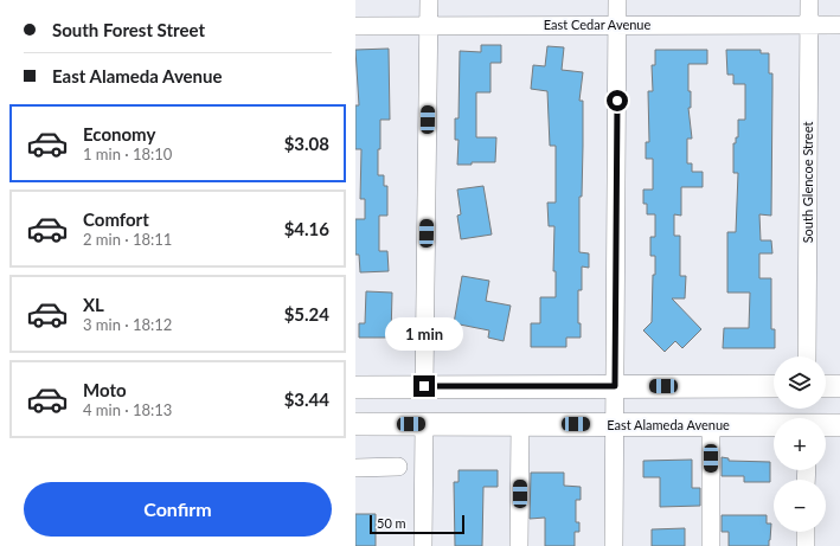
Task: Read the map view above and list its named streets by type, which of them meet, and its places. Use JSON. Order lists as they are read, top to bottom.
{
  "streets": {
    "main road": ["East Alameda Avenue"],
    "street": ["East Cedar Avenue", "South Glencoe Street"]
  },
  "crossings": [
    ["East Cedar Avenue", "South Glencoe Street"]
  ],
  "scale_bar": "50 m",
  "page": {
    "banner": ["South Forest Street", "East Alameda Avenue"],
    "list": [
      {
        "name": "Economy",
        "note": "1 min · 18:10",
        "value": "$3.08"
      },
      {
        "name": "Comfort",
        "note": "2 min · 18:11",
        "value": "$4.16"
      },
      {
        "name": "XL",
        "note": "3 min · 18:12",
        "value": "$5.24"
      },
      {
        "name": "Moto",
        "note": "4 min · 18:13",
        "value": "$3.44"
      }
    ],
    "bubble": "1 min",
    "map_buttons": ["+", "−"],
    "buttons": "Confirm",
    "scale": "50 m"
  }
}
